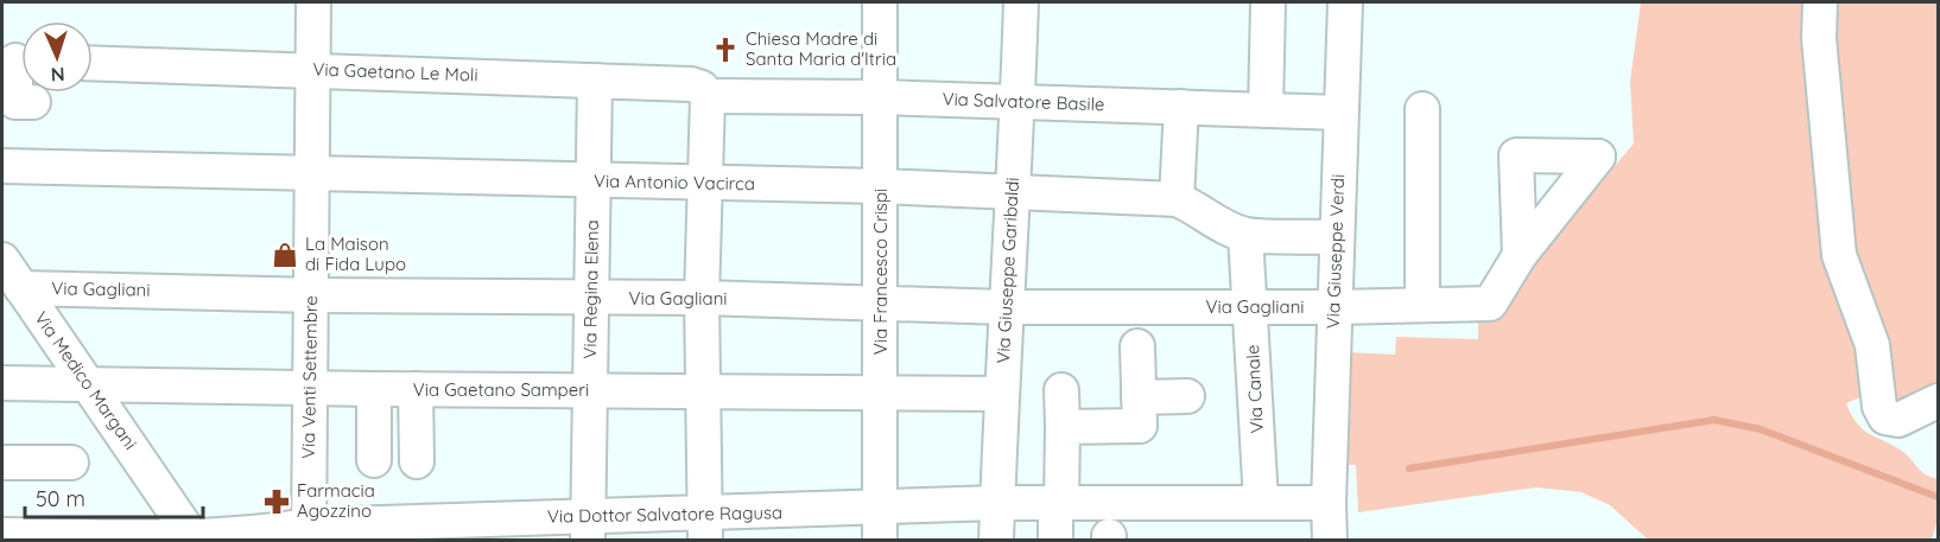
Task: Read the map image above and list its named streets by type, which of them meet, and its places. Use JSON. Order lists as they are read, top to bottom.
{
  "streets": {
    "street": [
      "Via Gaetano Le Moli",
      "Via Salvatore Basile",
      "Via Antonio Vacirca",
      "Via Giuseppe Verdi",
      "Via Giuseppe Garibaldi",
      "Via Francesco Crispi",
      "Via Gagliani",
      "Via Regina Elena",
      "Via Venti Settembre",
      "Via Medico Margani",
      "Via Canale",
      "Via Gaetano Samperi",
      "Via Dottor Salvatore Ragusa"
    ]
  },
  "crossings": [
    ["Via Gaetano Le Moli", "Via Salvatore Basile"],
    ["Via Gaetano Le Moli", "Via Regina Elena"],
    ["Via Gaetano Le Moli", "Via Venti Settembre"],
    ["Via Salvatore Basile", "Via Giuseppe Verdi"],
    ["Via Salvatore Basile", "Via Giuseppe Garibaldi"],
    ["Via Salvatore Basile", "Via Francesco Crispi"],
    ["Via Antonio Vacirca", "Via Giuseppe Verdi"],
    ["Via Antonio Vacirca", "Via Giuseppe Garibaldi"],
    ["Via Antonio Vacirca", "Via Francesco Crispi"],
    ["Via Antonio Vacirca", "Via Regina Elena"],
    ["Via Antonio Vacirca", "Via Venti Settembre"],
    ["Via Antonio Vacirca", "Via Canale"],
    ["Via Giuseppe Verdi", "Via Gagliani"],
    ["Via Giuseppe Verdi", "Via Dottor Salvatore Ragusa"],
    ["Via Giuseppe Garibaldi", "Via Gagliani"],
    ["Via Giuseppe Garibaldi", "Via Gaetano Samperi"],
    ["Via Giuseppe Garibaldi", "Via Dottor Salvatore Ragusa"],
    ["Via Francesco Crispi", "Via Gagliani"],
    ["Via Francesco Crispi", "Via Gaetano Samperi"],
    ["Via Francesco Crispi", "Via Dottor Salvatore Ragusa"],
    ["Via Gagliani", "Via Regina Elena"],
    ["Via Gagliani", "Via Venti Settembre"],
    ["Via Gagliani", "Via Medico Margani"],
    ["Via Gagliani", "Via Canale"],
    ["Via Regina Elena", "Via Gaetano Samperi"],
    ["Via Regina Elena", "Via Dottor Salvatore Ragusa"],
    ["Via Venti Settembre", "Via Gaetano Samperi"],
    ["Via Venti Settembre", "Via Dottor Salvatore Ragusa"],
    ["Via Medico Margani", "Via Gaetano Samperi"],
    ["Via Medico Margani", "Via Dottor Salvatore Ragusa"],
    ["Via Canale", "Via Dottor Salvatore Ragusa"]
  ],
  "places": {
    "church": ["Chiesa Madre di Santa Maria d'Itria"],
    "shop": ["La Maison di Fida Lupo"],
    "pharmacy": ["Farmacia Agozzino"]
  },
  "scale_bar": "50 m",
  "north": "bottom"
}
